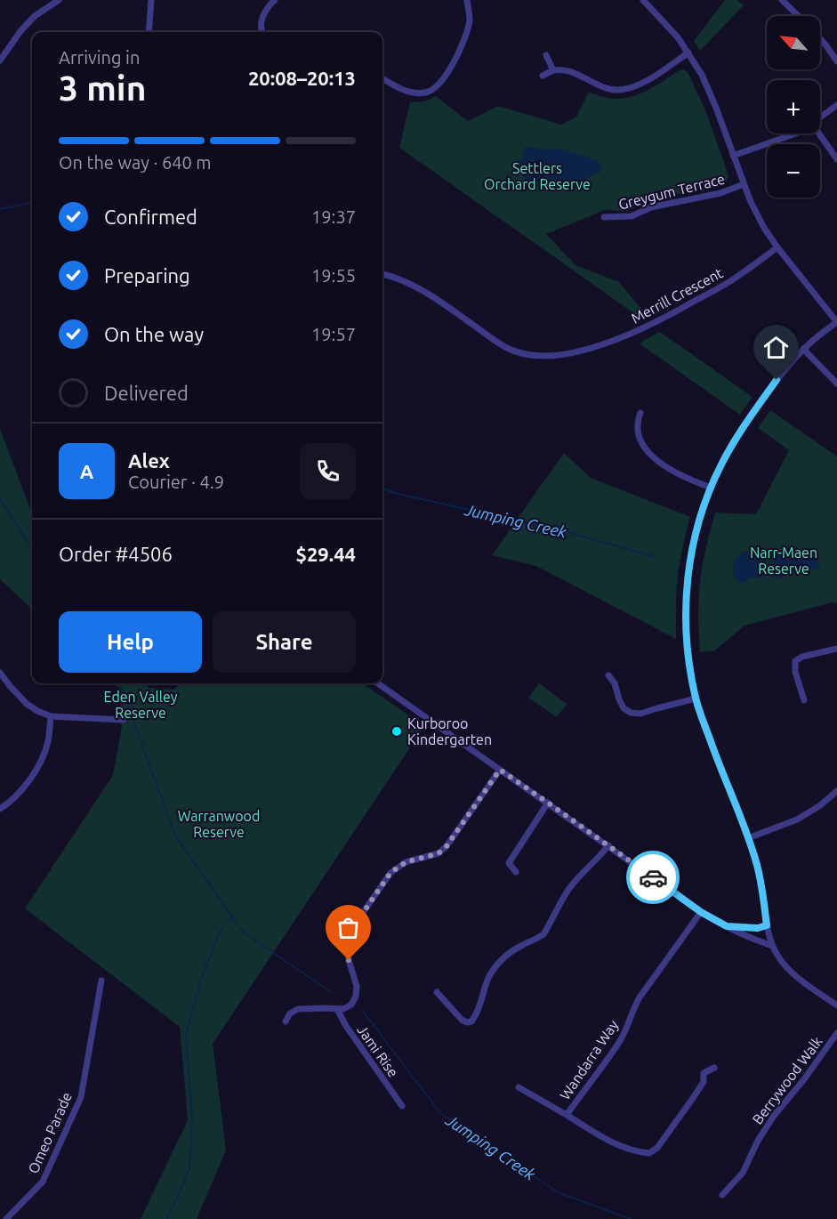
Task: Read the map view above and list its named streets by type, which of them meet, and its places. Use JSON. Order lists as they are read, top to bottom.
{
  "streets": {
    "street": [
      "Greygum Terrace",
      "Merrill Crescent",
      "Jami Rise",
      "Wandarra Way",
      "Berrywood Walk",
      "Omeo Parade"
    ]
  },
  "water": ["Jumping Creek"],
  "parks": [
    "Settlers Orchard Reserve",
    "Narr-Maen Reserve",
    "Eden Valley Reserve",
    "Warranwood Reserve"
  ],
  "places": ["Kurboroo Kindergarten"],
  "north": "top left",
  "page": {
    "map_buttons": ["+", "−"],
    "heading": ["3 min", "Arriving in", "20:08–20:13"],
    "panel": [
      "Alex",
      "Courier · 4.9",
      "Order #4506",
      "$29.44"
    ],
    "bar": "On the way · 640 m",
    "list": [
      ["Confirmed", "19:37"],
      ["Preparing", "19:55"],
      ["On the way", "19:57"],
      "Delivered"
    ],
    "round": "A",
    "buttons": ["Help", "Share"]
  }
}
